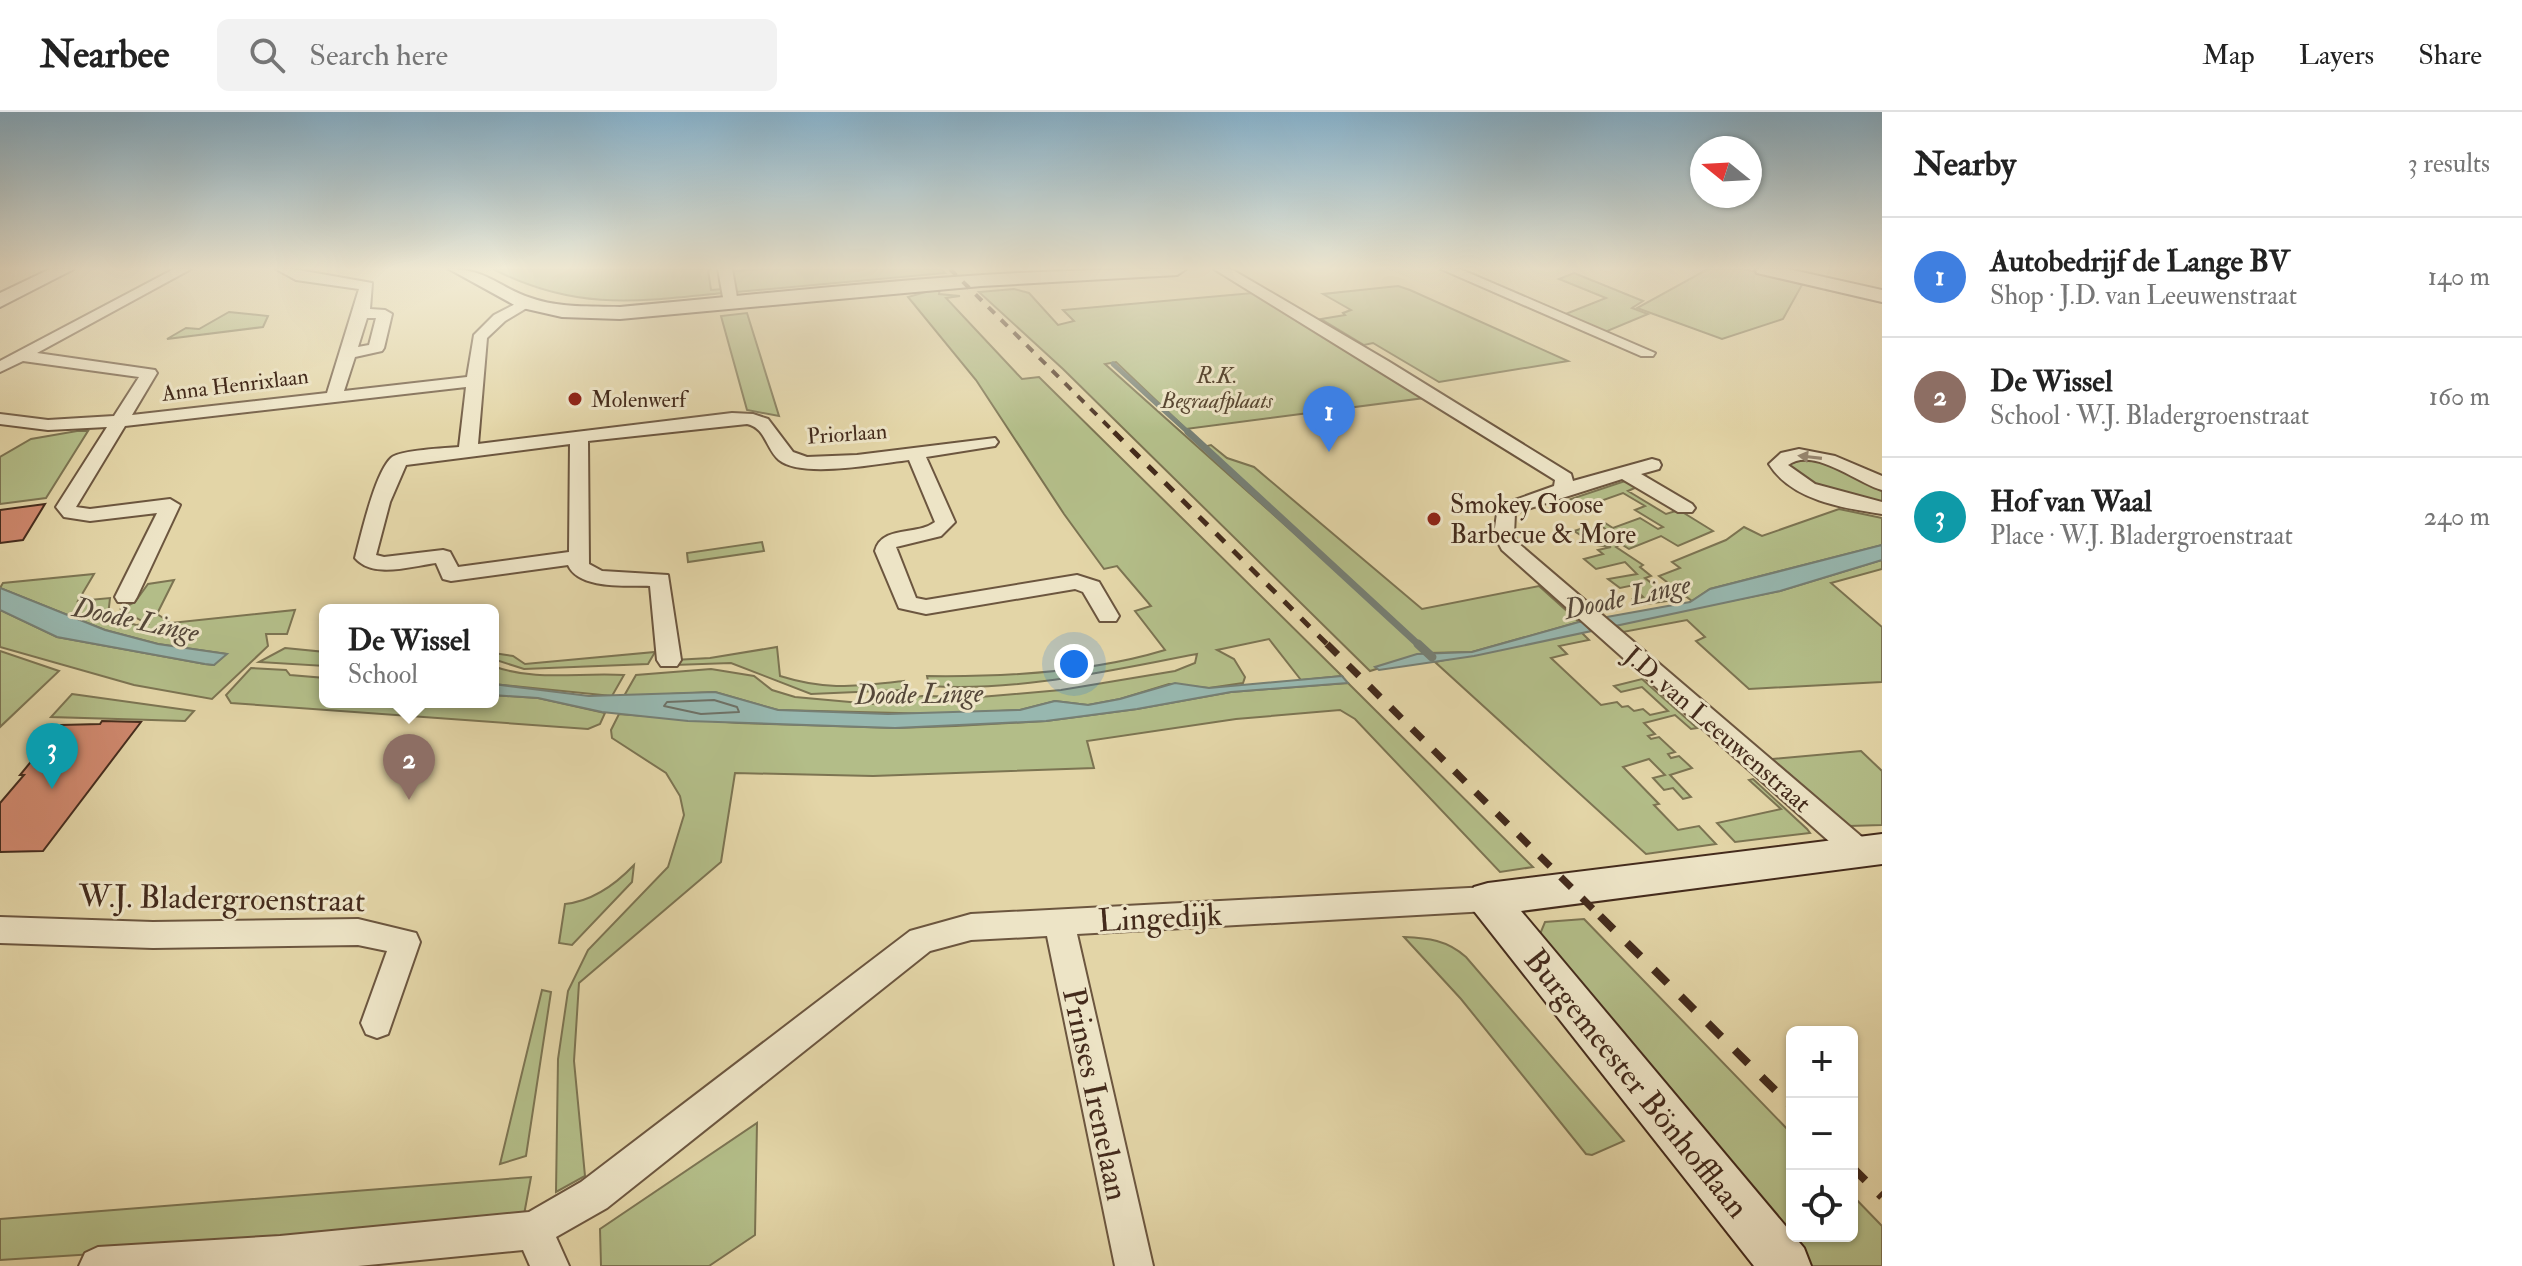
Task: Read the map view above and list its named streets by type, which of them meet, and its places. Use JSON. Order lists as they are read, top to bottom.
{
  "streets": {
    "street": [
      "Anna Henrixlaan",
      "Priorlaan",
      "J.D. van Leeuwenstraat",
      "W.J. Bladergroenstraat",
      "Lingedijk",
      "Burgemeester Bönhofflaan",
      "Prinses Irenelaan"
    ]
  },
  "crossings": [
    ["J.D. van Leeuwenstraat", "Lingedijk"],
    ["Lingedijk", "Burgemeester Bönhofflaan"],
    ["Lingedijk", "Prinses Irenelaan"]
  ],
  "water": ["Doode Linge"],
  "parks": ["R.K. Begraafplaats"],
  "places": ["Molenwerf", "Smokey Goose Barbecue & More"],
  "north": "left",
  "page": {
    "header": "Nearbee",
    "search": "Search here",
    "nav": ["Map", "Layers", "Share"],
    "heading": ["Nearby", "3 results"],
    "list": [
      {
        "mark": "1",
        "name": "Autobedrijf de Lange BV",
        "note": "Shop · J.D. van Leeuwenstraat",
        "value": "140 m"
      },
      {
        "mark": "2",
        "name": "De Wissel",
        "note": "School · W.J. Bladergroenstraat",
        "value": "160 m"
      },
      {
        "mark": "3",
        "name": "Hof van Waal",
        "note": "Place · W.J. Bladergroenstraat",
        "value": "240 m"
      }
    ],
    "pins": ["1", "3", "2"],
    "popup": ["De Wissel", "School"],
    "map_buttons": ["+", "−"]
  }
}
